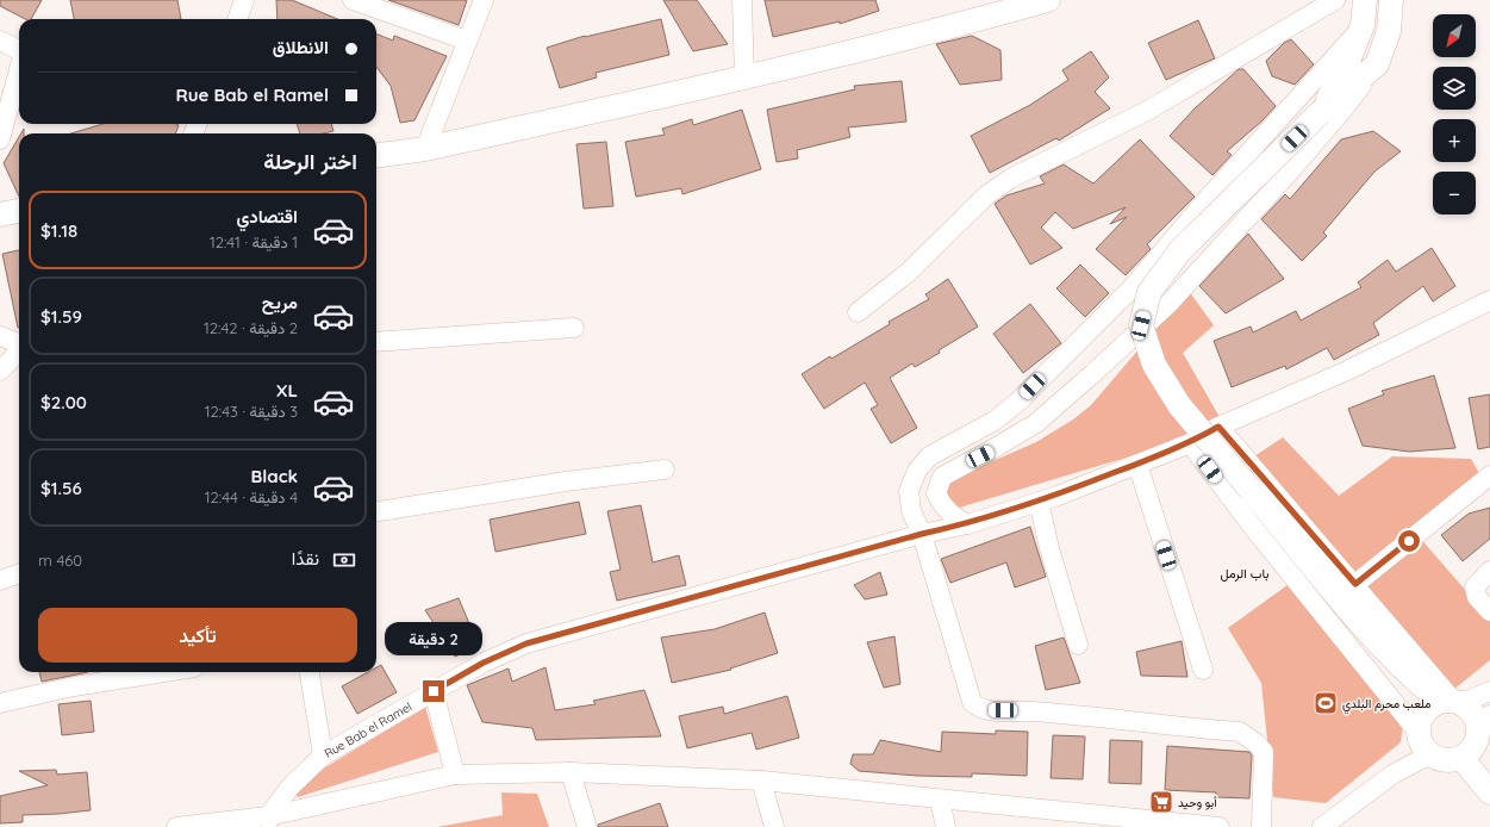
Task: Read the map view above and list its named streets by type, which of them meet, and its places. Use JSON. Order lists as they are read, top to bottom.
{
  "streets": {
    "street": ["Rue Bab el Ramel"]
  },
  "districts": ["باب الرمل"],
  "places": {
    "sports": ["ملعب محرم البلدي"],
    "supermarket": ["أبو وحيد"]
  },
  "north": "bottom left",
  "page": {
    "map_buttons": ["+", "−"],
    "banner": ["الانطلاق", "Rue Bab el Ramel"],
    "heading": "اختر الرحلة",
    "list": [
      {
        "name": "اقتصادي",
        "note": "1 دقيقة · 12:41",
        "value": "$1.18"
      },
      {
        "name": "مريح",
        "note": "2 دقيقة · 12:42",
        "value": "$1.59"
      },
      {
        "name": "XL",
        "note": "3 دقيقة · 12:43",
        "value": "$2.00"
      },
      {
        "name": "Black",
        "note": "4 دقيقة · 12:44",
        "value": "$1.56"
      }
    ],
    "pay": ["نقدًا", "460 m"],
    "buttons": "تأكيد",
    "bubble": "2 دقيقة"
  }
}
